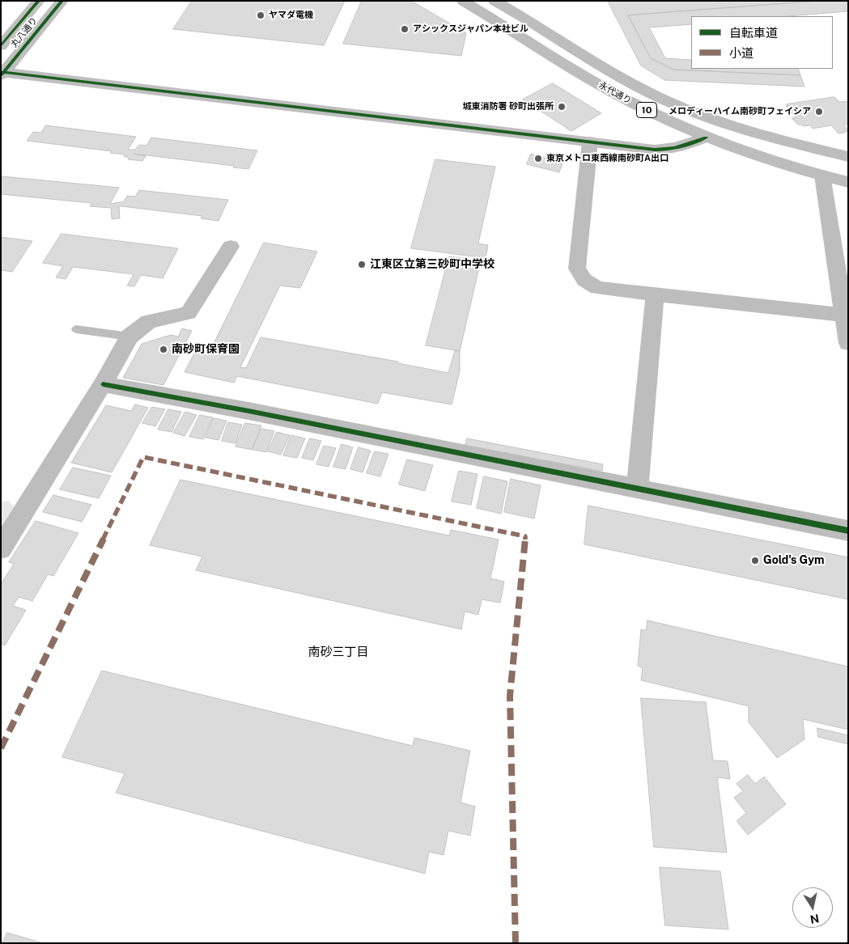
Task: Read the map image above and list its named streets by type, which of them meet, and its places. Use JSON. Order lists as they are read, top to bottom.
{
  "streets": {
    "street": ["丸八通り", "永代通り", "10"]
  },
  "districts": ["南砂三丁目"],
  "places": [
    "ヤマダ電機",
    "アシックスジャパン本社ビル",
    "城東消防署 砂町出張所",
    "メロディーハイム南砂町フェイシア",
    "東京メトロ東西線南砂町A出口",
    "江東区立第三砂町中学校",
    "南砂町保育園",
    "Gold's Gym"
  ],
  "legend": ["自転車道", "小道"],
  "north": "bottom"
}
